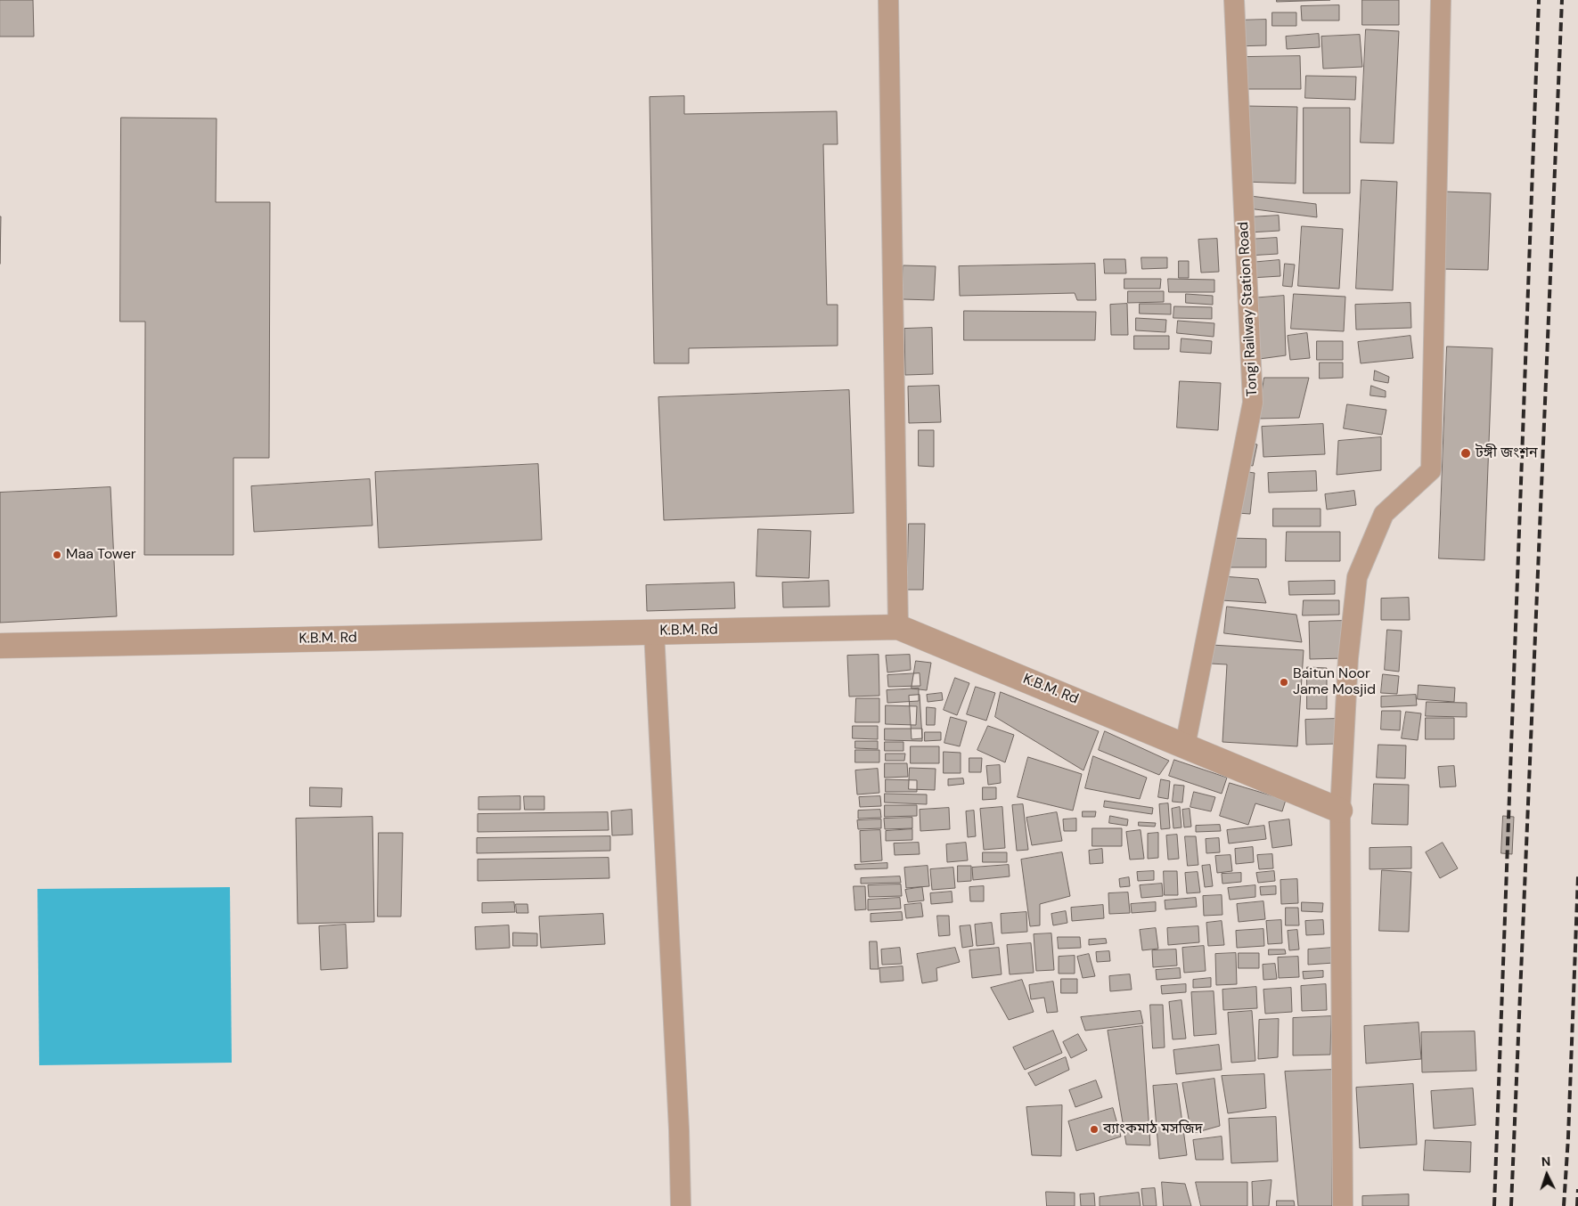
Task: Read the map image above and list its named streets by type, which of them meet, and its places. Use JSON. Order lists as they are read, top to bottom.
{
  "streets": {
    "street": ["Tongi Railway Station Road", "K.B.M. Rd"]
  },
  "crossings": [
    ["Tongi Railway Station Road", "K.B.M. Rd"]
  ],
  "places": [
    "টঙ্গী জংশন",
    "Maa Tower",
    "Baitun Noor Jame Mosjid",
    "ব্যাংকমাঠ মসজিদ"
  ],
  "north": "top"
}
